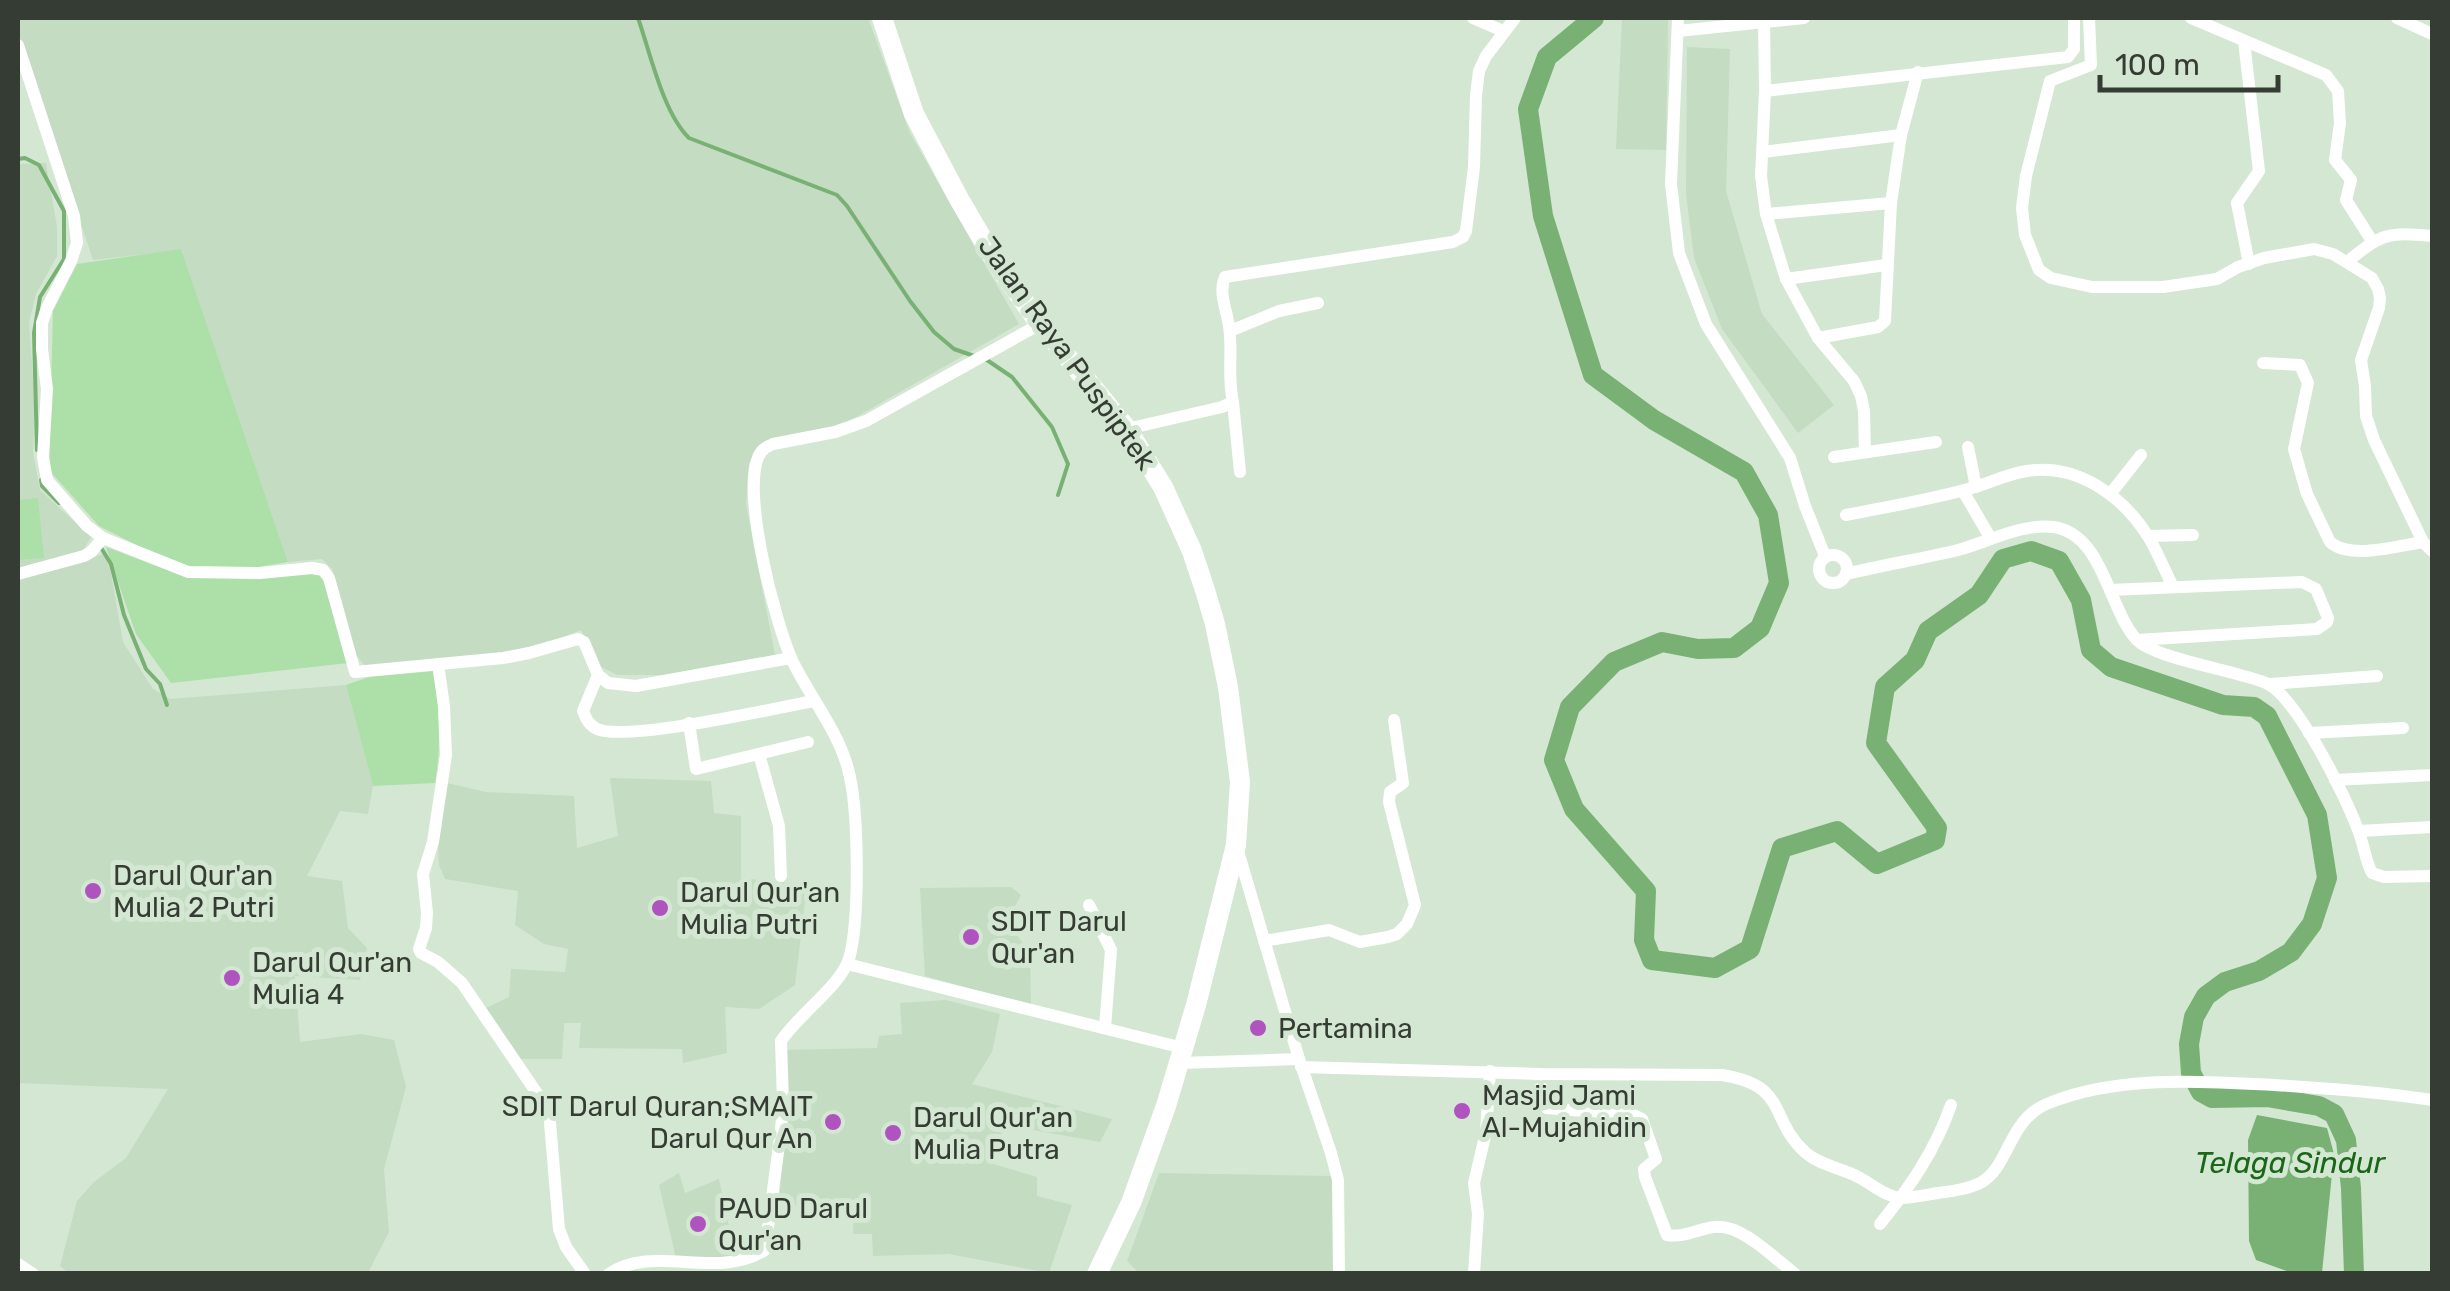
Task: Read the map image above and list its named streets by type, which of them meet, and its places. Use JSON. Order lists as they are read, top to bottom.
{
  "streets": {
    "main road": ["Jalan Raya Puspiptek"]
  },
  "water": ["Telaga Sindur"],
  "places": [
    "Darul Qur'an Mulia 2 Putri",
    "Darul Qur'an Mulia Putri",
    "SDIT Darul Qur'an",
    "Darul Qur'an Mulia 4",
    "Pertamina",
    "Masjid Jami Al-Mujahidin",
    "SDIT Darul Quran;SMAIT Darul Qur An",
    "Darul Qur'an Mulia Putra",
    "PAUD Darul Qur'an"
  ],
  "scale_bar": "100 m"
}
